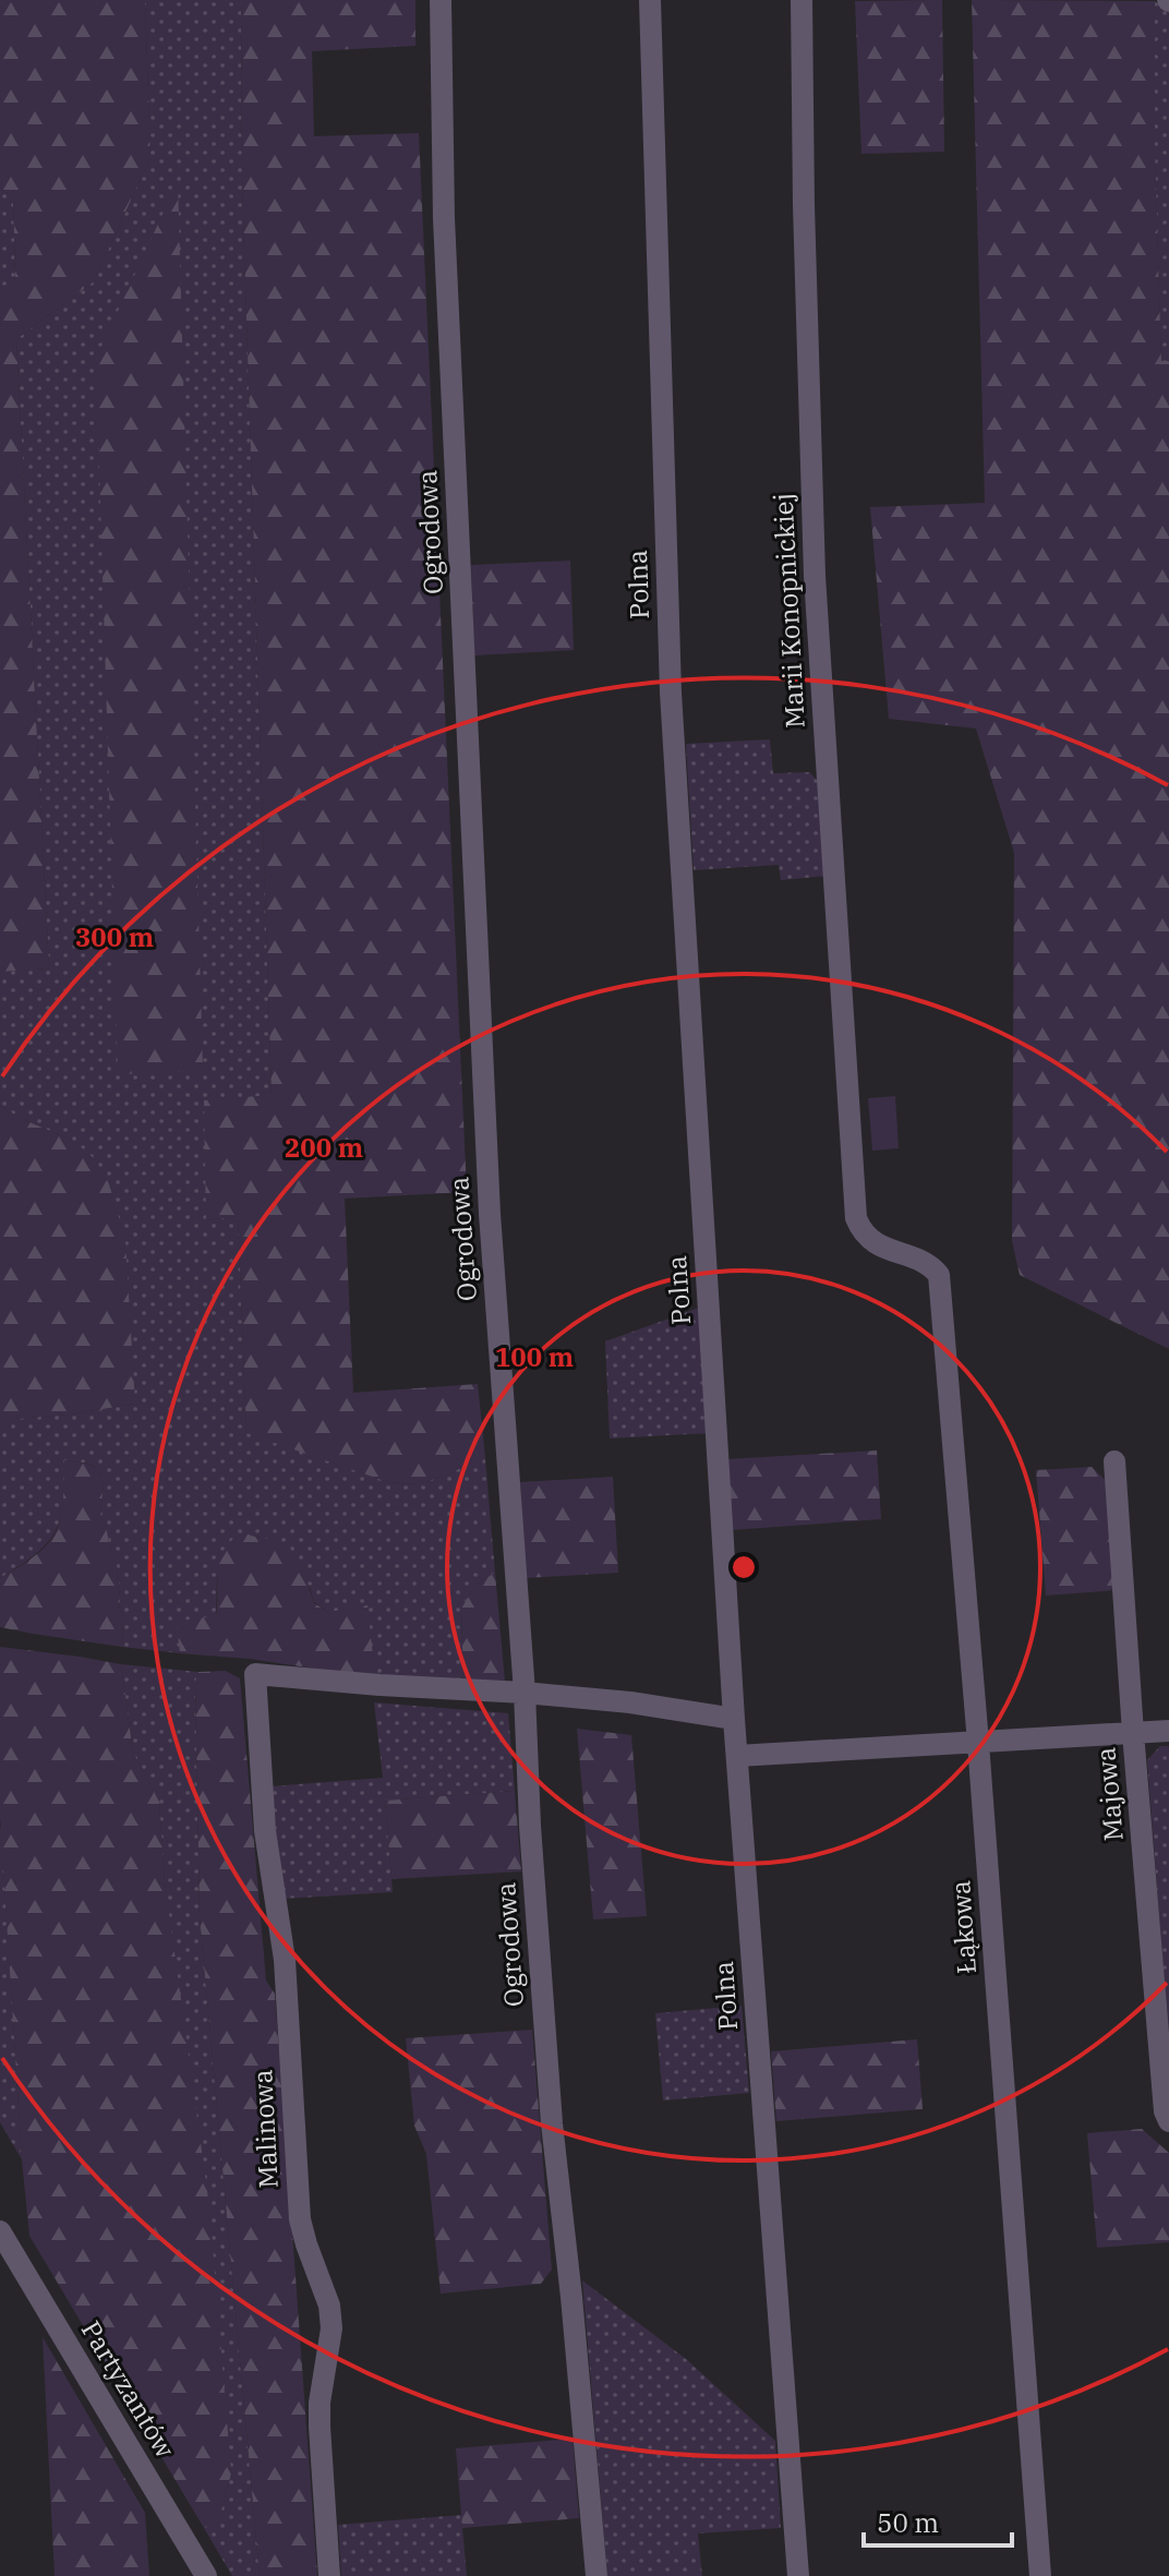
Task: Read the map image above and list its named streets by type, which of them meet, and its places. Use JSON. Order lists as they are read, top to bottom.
{
  "streets": {
    "street": [
      "Ogrodowa",
      "Polna",
      "Marii Konopnickiej",
      "Majowa",
      "Łąkowa",
      "Malinowa",
      "Partyzantów"
    ]
  },
  "crossings": [
    ["Ogrodowa", "Malinowa"],
    ["Marii Konopnickiej", "Łąkowa"]
  ],
  "scale_bar": "50 m",
  "rings": ["300 m", "200 m", "100 m"]
}
